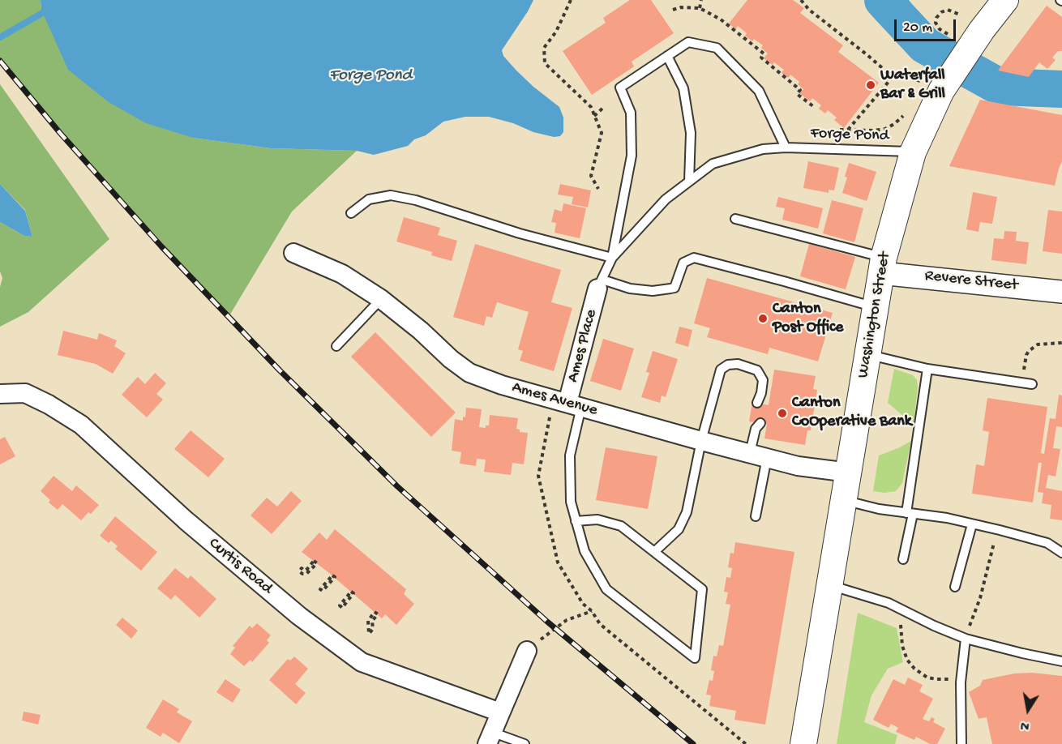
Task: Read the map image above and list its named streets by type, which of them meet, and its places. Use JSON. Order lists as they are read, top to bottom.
{
  "streets": {
    "main road": ["Washington Street"],
    "street": [
      "Revere Street",
      "Ames Place",
      "Ames Avenue",
      "Curtis Road"
    ],
    "lane": ["Forge Pond"]
  },
  "crossings": [
    ["Forge Pond", "Washington Street"],
    ["Forge Pond", "Ames Place"],
    ["Revere Street", "Washington Street"],
    ["Washington Street", "Ames Avenue"],
    ["Ames Place", "Ames Avenue"]
  ],
  "water": ["Forge Pond"],
  "places": ["Waterfall Bar & Grill", "Canton Post Office", "Canton CoOperative Bank"],
  "scale_bar": "20 m",
  "north": "bottom"
}
